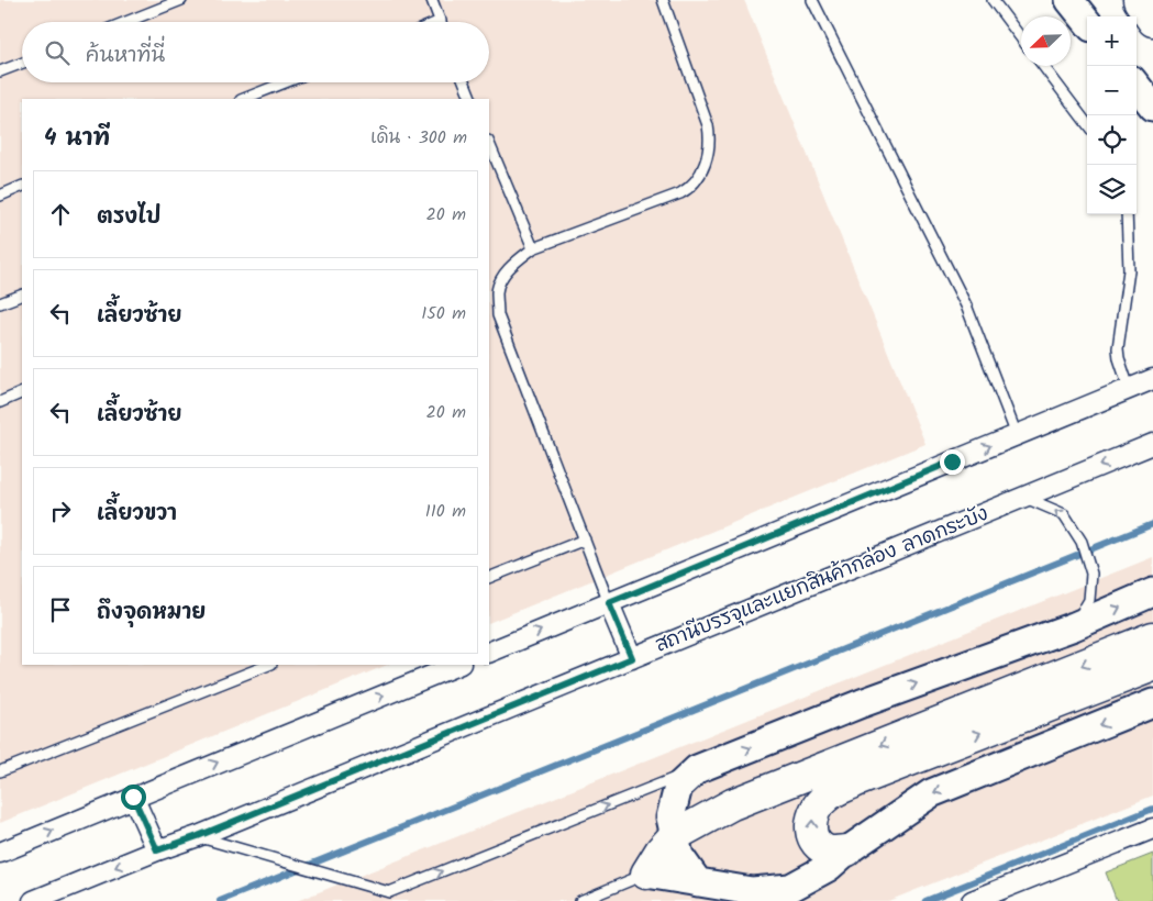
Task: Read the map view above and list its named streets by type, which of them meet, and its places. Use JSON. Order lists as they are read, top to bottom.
{
  "streets": {
    "street": ["สถานีบรรจุและแยกสินค้ากล่อง ลาดกระบัง"]
  },
  "north": "bottom left",
  "page": {
    "map_buttons": ["+", "−"],
    "search": "ค้นหาที่นี่",
    "heading": ["4 นาที", "เดิน · 300 m"],
    "list": [
      ["ตรงไป", "20 m"],
      ["เลี้ยวซ้าย", "150 m"],
      ["เลี้ยวซ้าย", "20 m"],
      ["เลี้ยวขวา", "110 m"],
      "ถึงจุดหมาย"
    ]
  }
}
